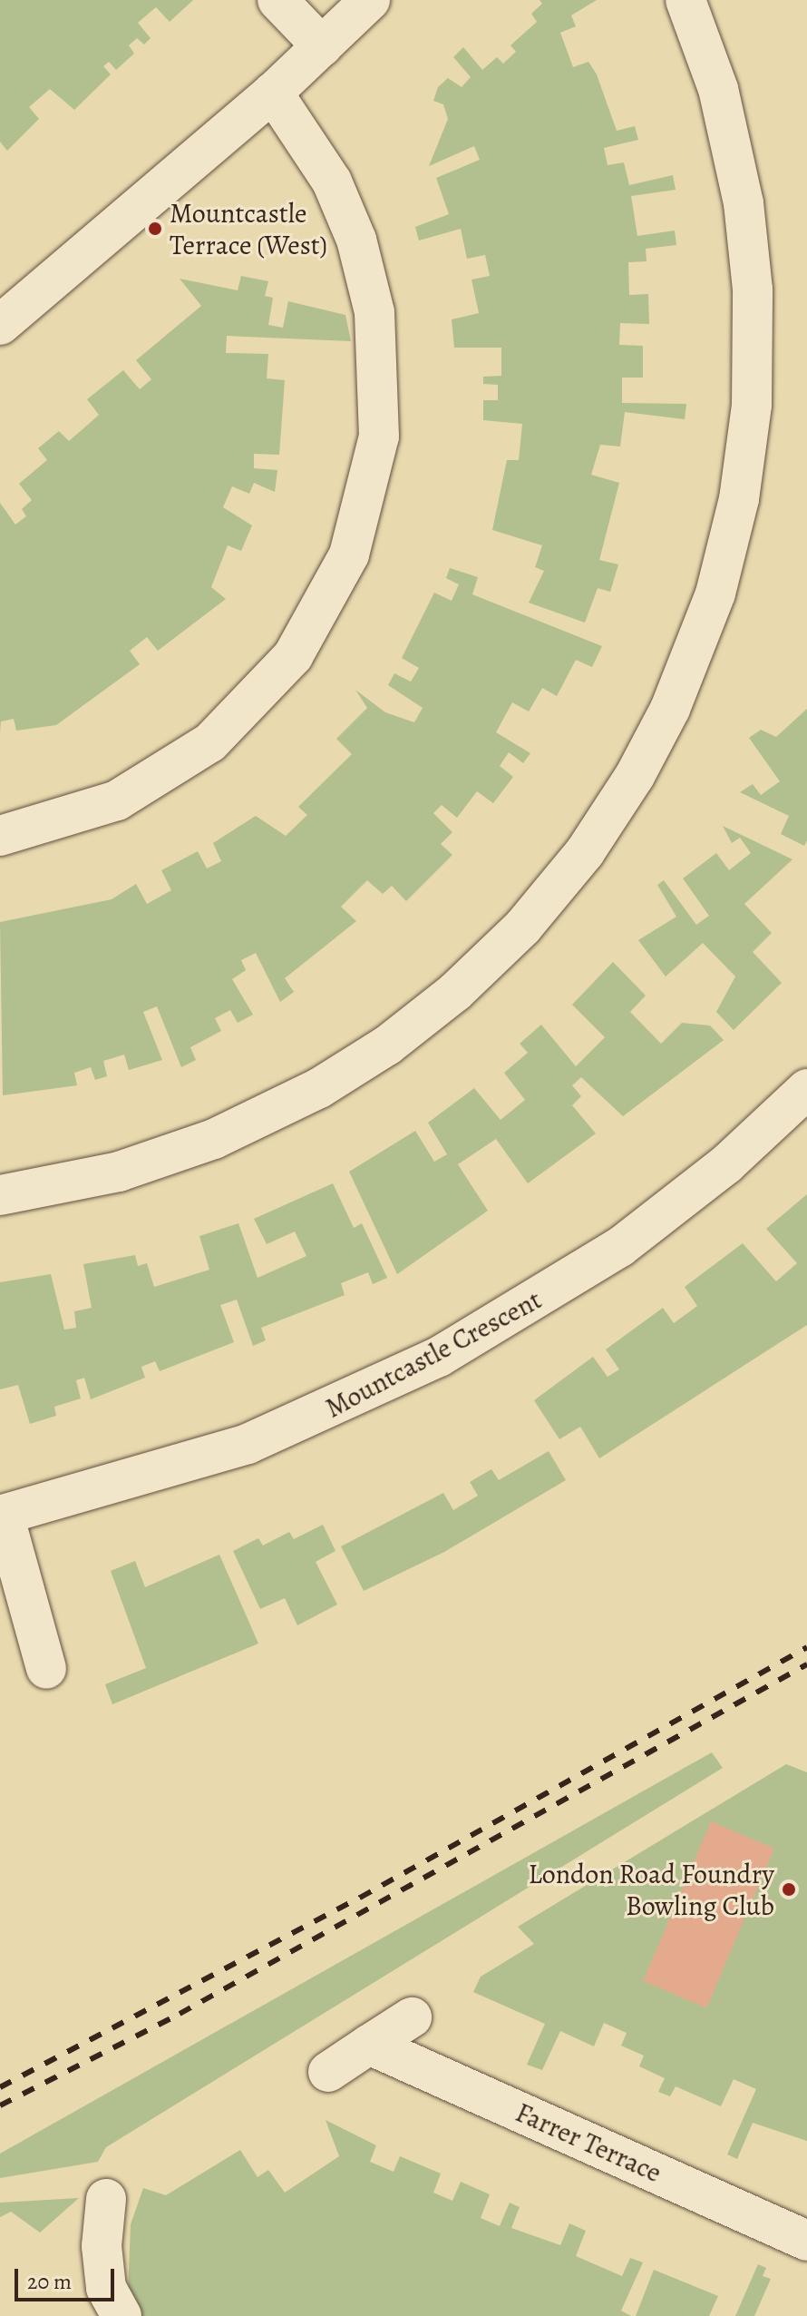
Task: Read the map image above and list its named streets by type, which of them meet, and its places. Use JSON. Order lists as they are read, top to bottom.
{
  "streets": {
    "street": ["Mountcastle Crescent", "Farrer Terrace"]
  },
  "places": ["Mountcastle Terrace (West)", "London Road Foundry Bowling Club"],
  "scale_bar": "20 m"
}
